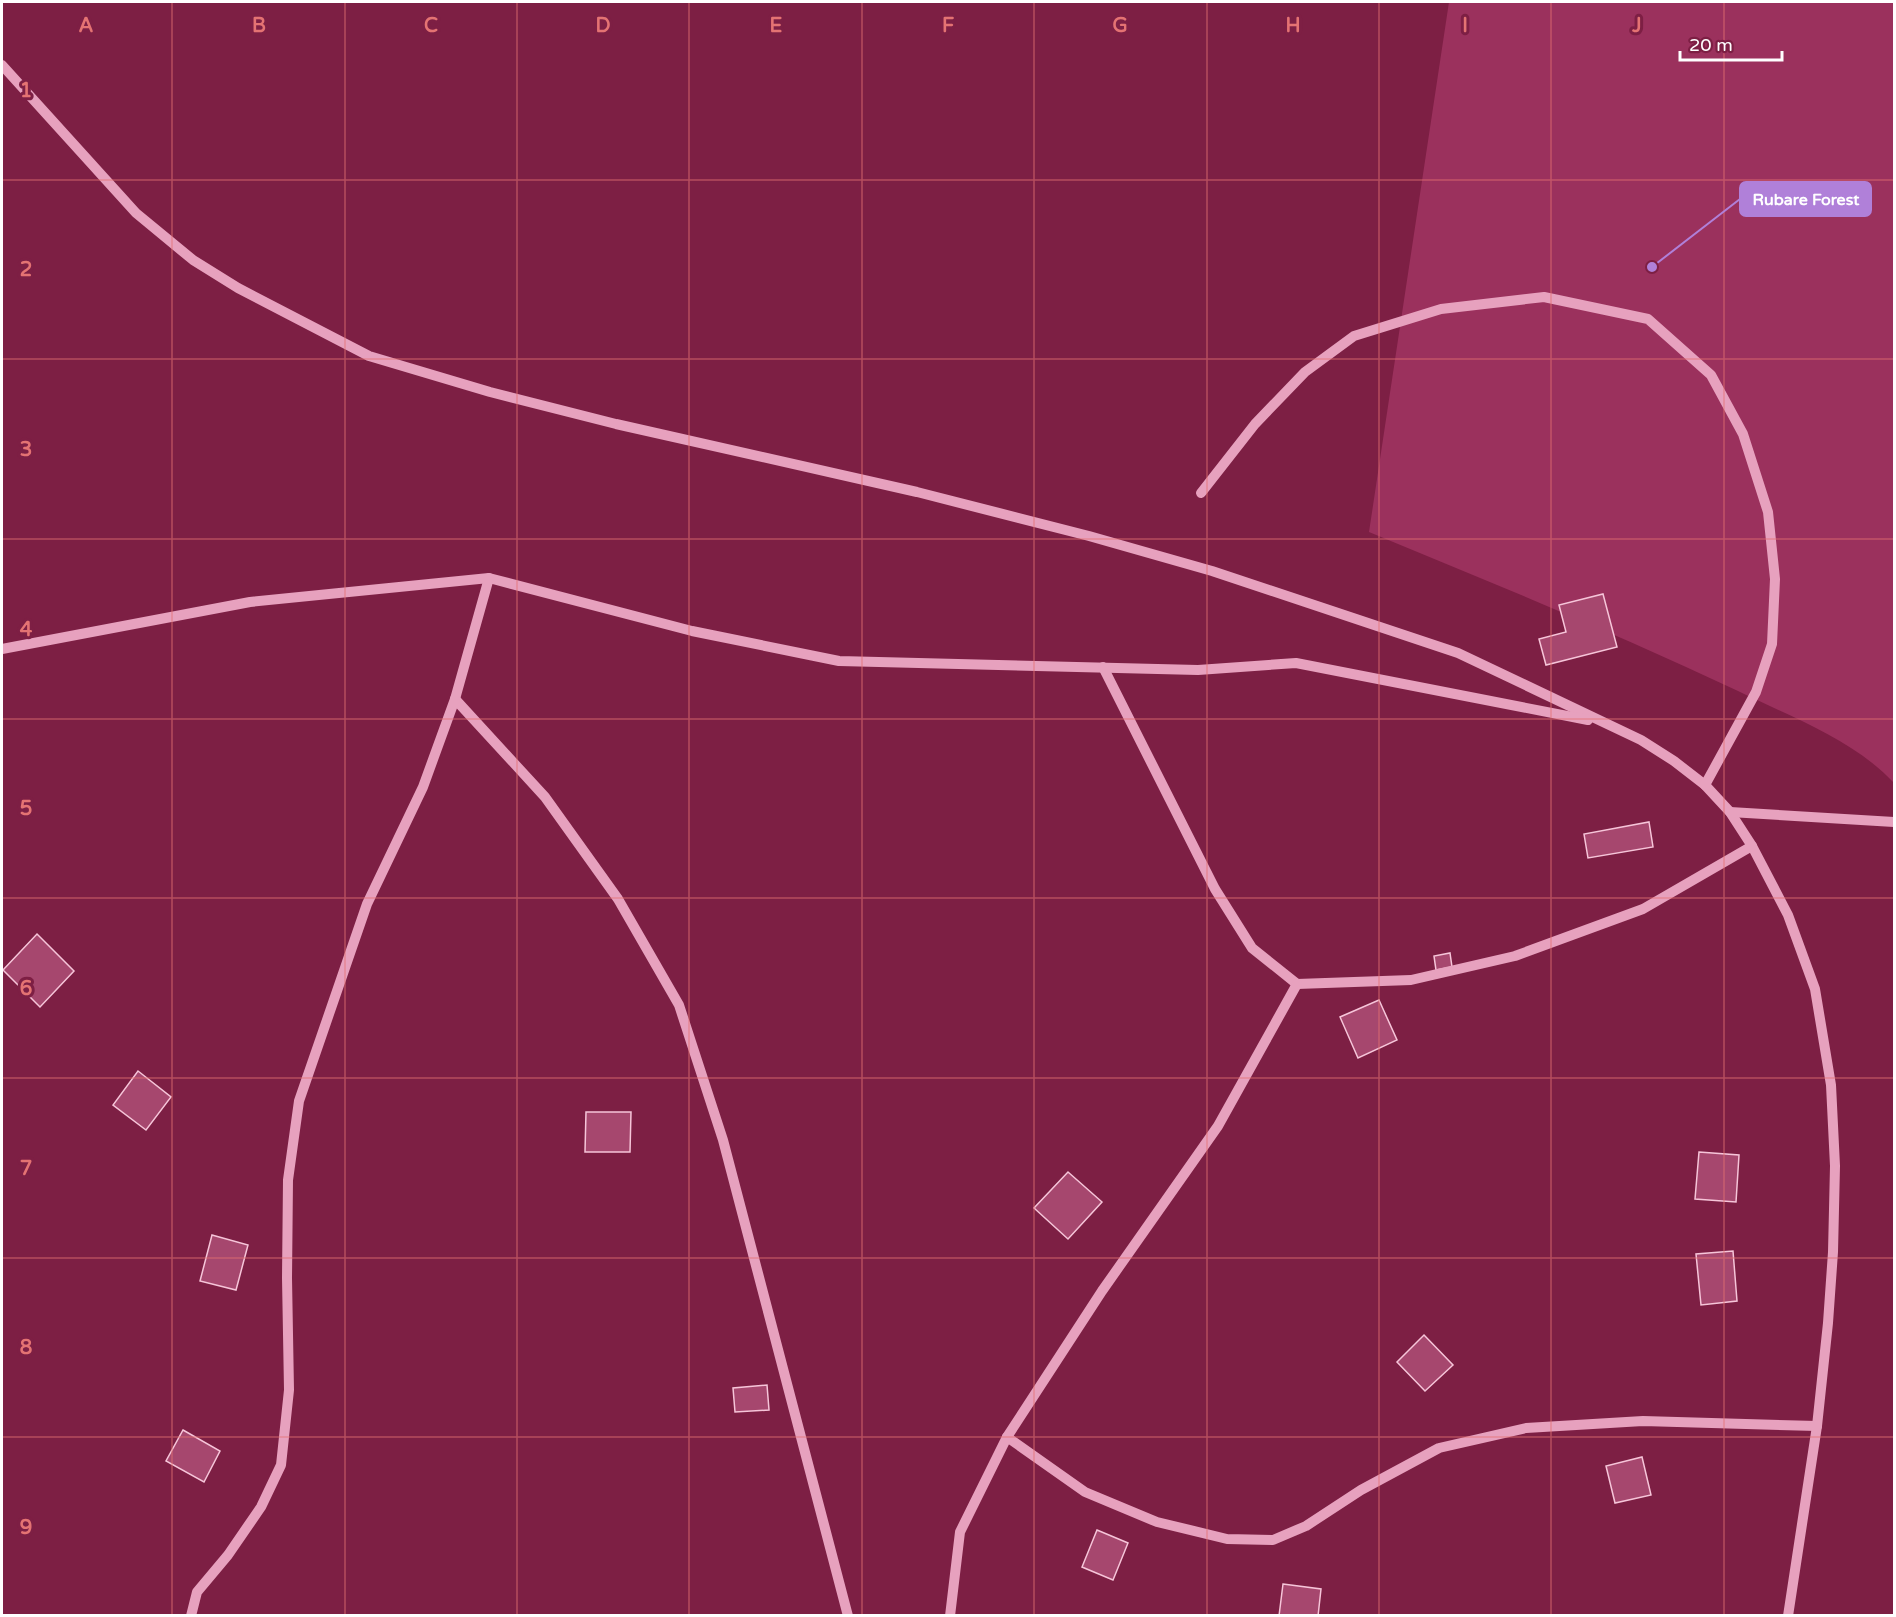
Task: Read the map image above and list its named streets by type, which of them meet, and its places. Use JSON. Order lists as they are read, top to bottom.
{
  "places": ["Rubare Forest"],
  "scale_bar": "20 m",
  "grid": {
    "columns": [
      "A",
      "B",
      "C",
      "D",
      "E",
      "F",
      "G",
      "H",
      "I",
      "J"
    ],
    "rows": [
      "1",
      "2",
      "3",
      "4",
      "5",
      "6",
      "7",
      "8",
      "9"
    ]
  }
}
